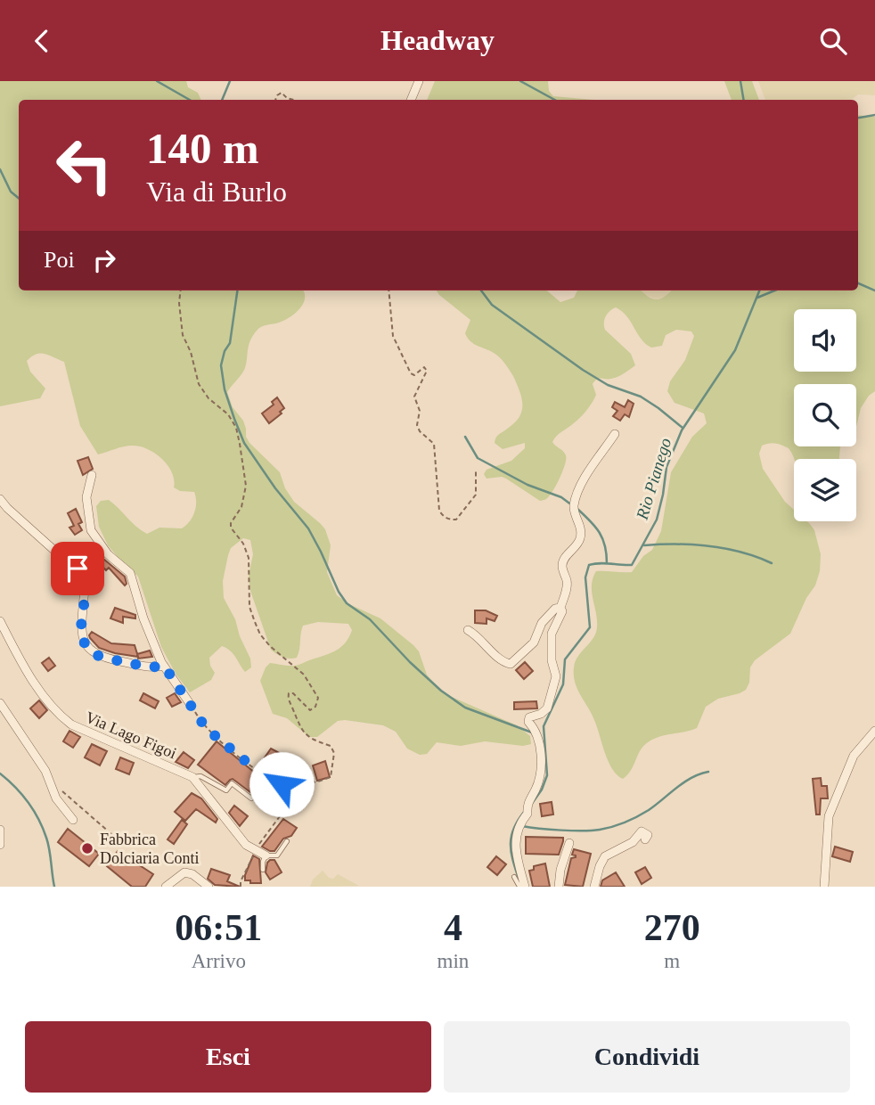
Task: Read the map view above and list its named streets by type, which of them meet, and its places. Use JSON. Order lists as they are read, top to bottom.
{
  "streets": {
    "street": ["Via Lago Figoi"]
  },
  "water": ["Rio Pianego"],
  "places": ["Fabbrica Dolciaria Conti"],
  "page": {
    "header": "Headway",
    "turn": ["140 m", "Via di Burlo"],
    "then": "Poi",
    "eta": [
      "06:51",
      "Arrivo",
      "4",
      "min",
      "270",
      "m"
    ],
    "buttons": ["Esci", "Condividi"]
  }
}
